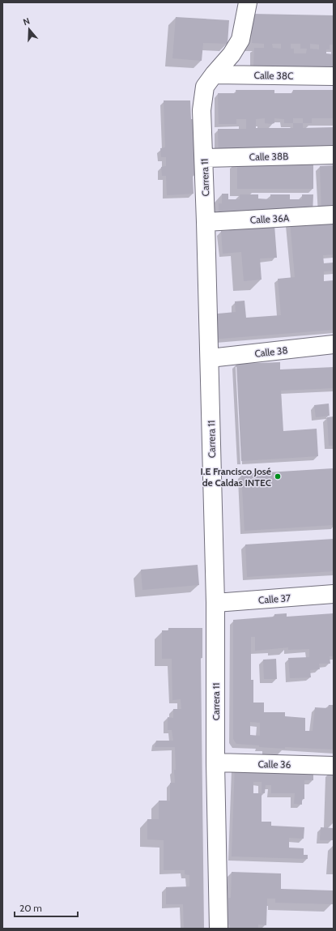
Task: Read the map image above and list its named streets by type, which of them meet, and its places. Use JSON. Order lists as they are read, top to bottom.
{
  "streets": {
    "street": [
      "Calle 38C",
      "Calle 38B",
      "Carrera 11",
      "Calle 36A",
      "Calle 38",
      "Calle 37",
      "Calle 36"
    ]
  },
  "crossings": [
    ["Calle 38C", "Carrera 11"],
    ["Calle 38B", "Carrera 11"],
    ["Carrera 11", "Calle 36A"],
    ["Carrera 11", "Calle 38"],
    ["Carrera 11", "Calle 37"],
    ["Carrera 11", "Calle 36"]
  ],
  "places": ["I.E Francisco José de Caldas INTEC"],
  "scale_bar": "20 m",
  "north": "top"
}
